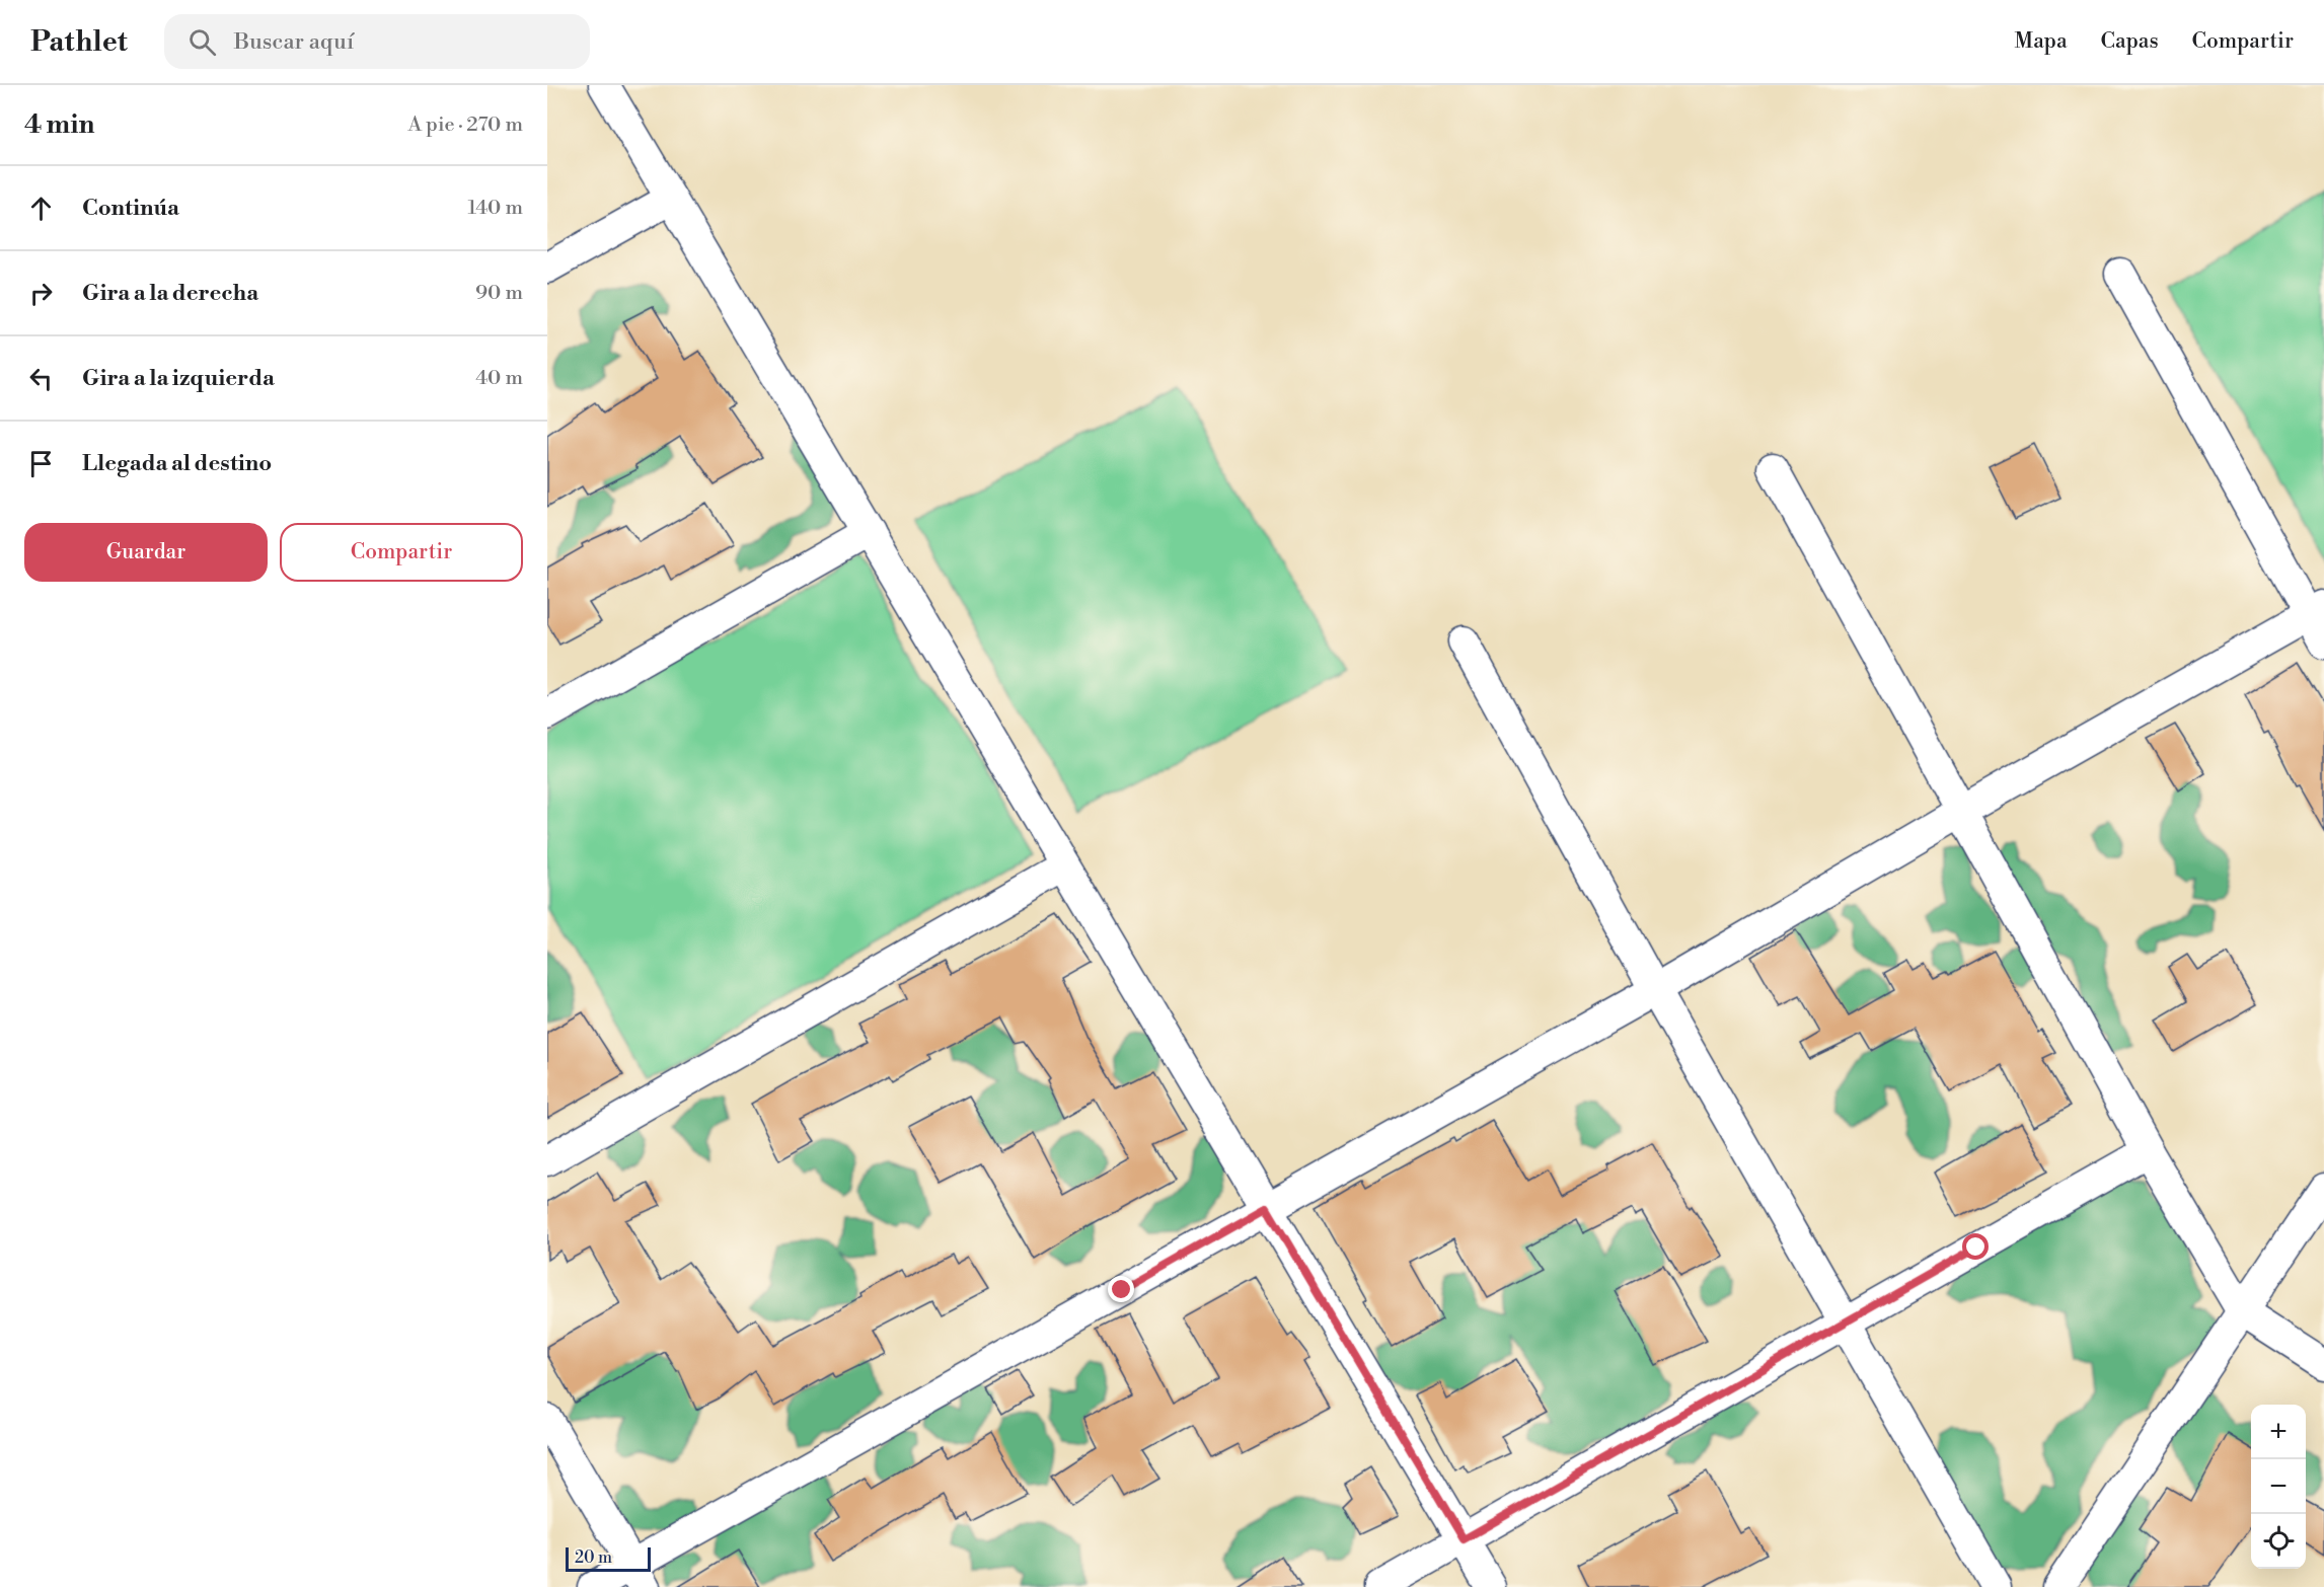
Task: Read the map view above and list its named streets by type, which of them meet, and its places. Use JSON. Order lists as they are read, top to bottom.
{
  "scale_bar": "20 m",
  "page": {
    "header": "Pathlet",
    "search": "Buscar aquí",
    "nav": ["Mapa", "Capas", "Compartir"],
    "heading": ["4 min", "A pie · 270 m"],
    "list": [
      ["Continúa", "140 m"],
      ["Gira a la derecha", "90 m"],
      ["Gira a la izquierda", "40 m"],
      "Llegada al destino"
    ],
    "buttons": ["Guardar", "Compartir"],
    "map_buttons": ["+", "−"],
    "scale": "20 m"
  }
}
